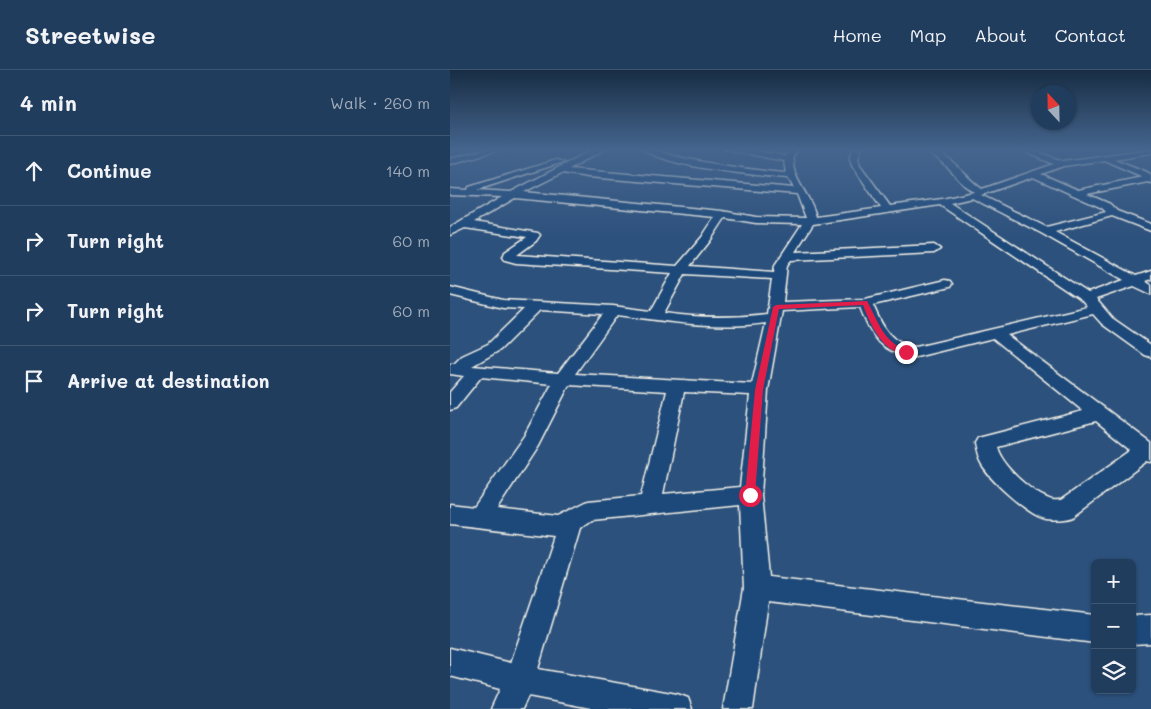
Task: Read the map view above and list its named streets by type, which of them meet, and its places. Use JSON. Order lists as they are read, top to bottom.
{
  "north": "top",
  "page": {
    "header": "Streetwise",
    "nav": [
      "Home",
      "Map",
      "About",
      "Contact"
    ],
    "heading": ["4 min", "Walk · 260 m"],
    "list": [
      ["Continue", "140 m"],
      ["Turn right", "60 m"],
      ["Turn right", "60 m"],
      "Arrive at destination"
    ],
    "map_buttons": ["+", "−"]
  }
}
